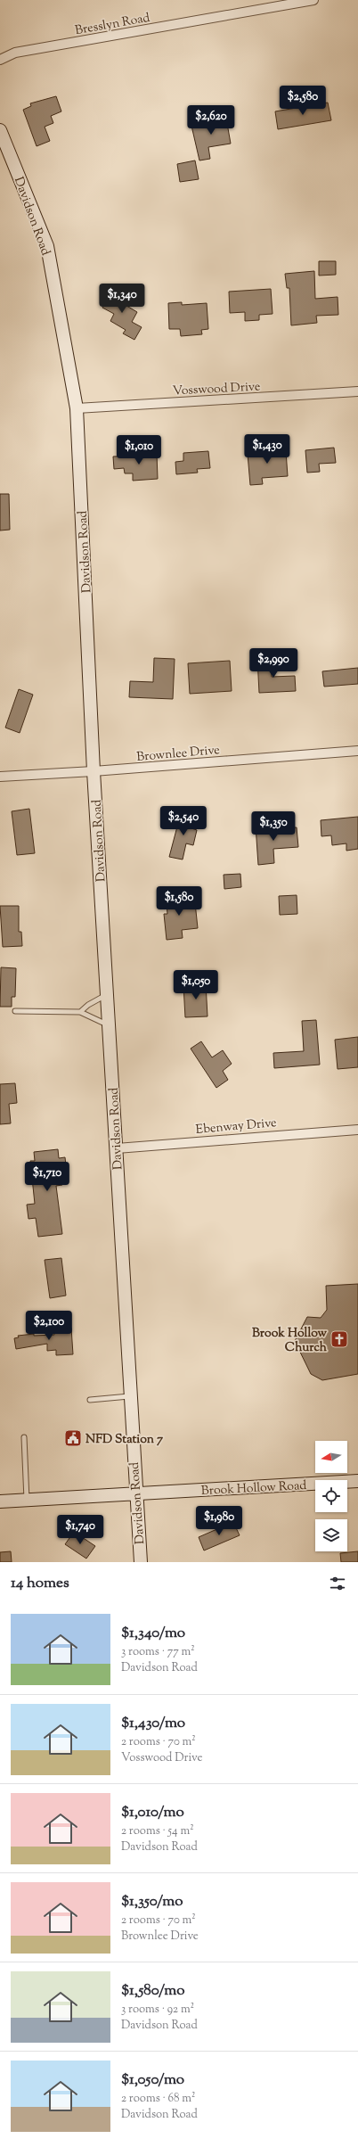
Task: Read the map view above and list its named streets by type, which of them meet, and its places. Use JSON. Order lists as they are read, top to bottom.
{
  "streets": {
    "street": [
      "Bresslyn Road",
      "Davidson Road",
      "Vosswood Drive",
      "Brownlee Drive",
      "Ebenway Drive",
      "Brook Hollow Road"
    ]
  },
  "crossings": [
    ["Davidson Road", "Vosswood Drive"],
    ["Davidson Road", "Brownlee Drive"],
    ["Davidson Road", "Ebenway Drive"],
    ["Davidson Road", "Brook Hollow Road"]
  ],
  "places": {
    "church": ["Brook Hollow Church"],
    "public building": ["NFD Station 7"]
  },
  "north": "left",
  "page": {
    "price": [
      "$2,580",
      "$2,620",
      "$1,340",
      "$1,430",
      "$1,010",
      "$2,990",
      "$2,540",
      "$1,350",
      "$1,580",
      "$1,050",
      "$1,710",
      "$2,100",
      "$1,980",
      "$1,740"
    ],
    "heading": "14 homes",
    "list": [
      {
        "name": "$1,340/mo",
        "note": "3 rooms · 77 m² · Davidson Road"
      },
      {
        "name": "$1,430/mo",
        "note": "2 rooms · 70 m² · Vosswood Drive"
      },
      {
        "name": "$1,010/mo",
        "note": "2 rooms · 54 m² · Davidson Road"
      },
      {
        "name": "$1,350/mo",
        "note": "2 rooms · 70 m² · Brownlee Drive"
      },
      {
        "name": "$1,580/mo",
        "note": "3 rooms · 92 m² · Davidson Road"
      },
      {
        "name": "$1,050/mo",
        "note": "2 rooms · 68 m² · Davidson Road"
      }
    ]
  }
}
